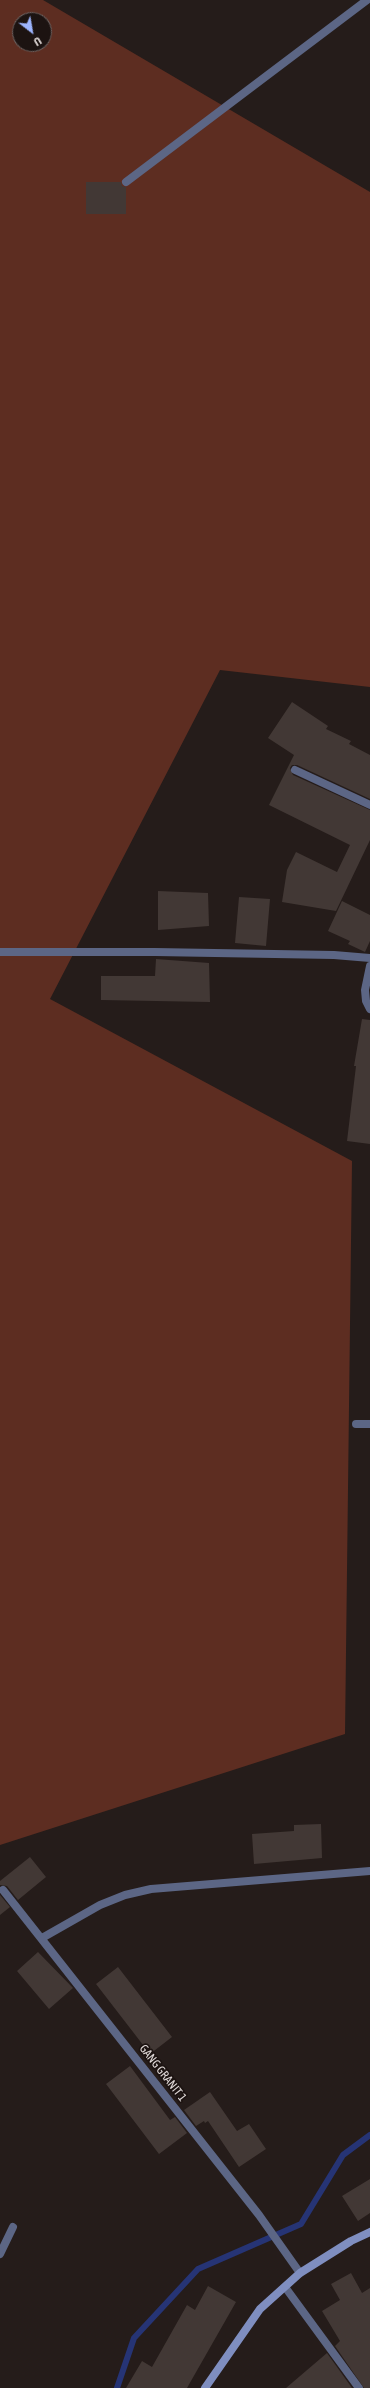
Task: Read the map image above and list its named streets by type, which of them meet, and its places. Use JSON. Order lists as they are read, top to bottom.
{
  "streets": {
    "street": ["GANG GRANIT 1"]
  },
  "north": "bottom right"
}
